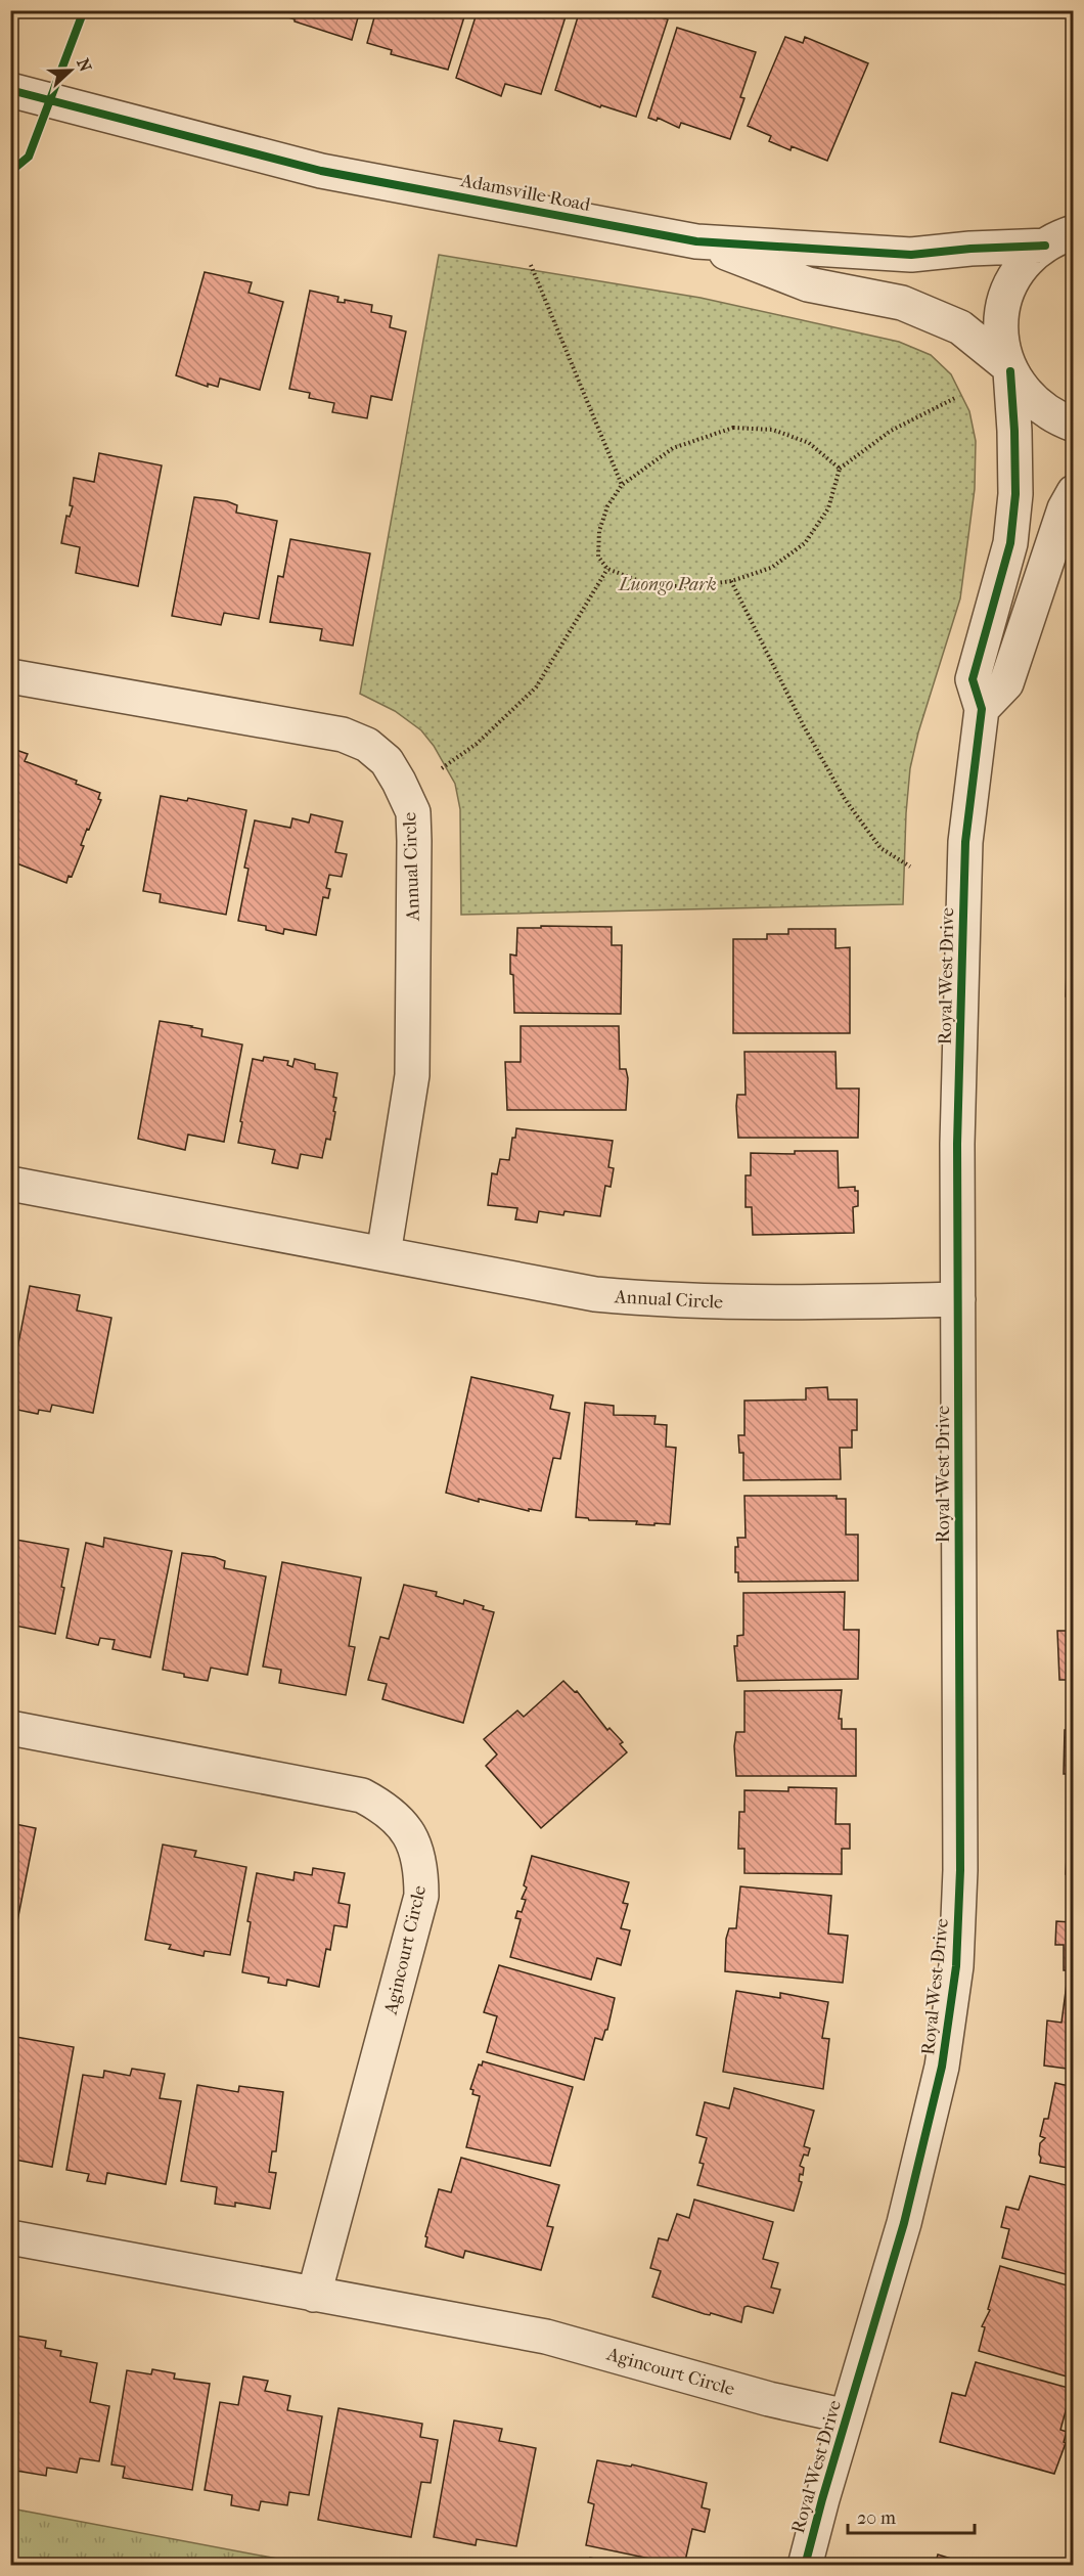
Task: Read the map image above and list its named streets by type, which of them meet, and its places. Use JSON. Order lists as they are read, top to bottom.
{
  "streets": {
    "street": [
      "Adamsville Road",
      "Annual Circle",
      "Royal West Drive",
      "Agincourt Circle"
    ]
  },
  "crossings": [
    ["Adamsville Road", "Royal West Drive"],
    ["Annual Circle", "Royal West Drive"],
    ["Royal West Drive", "Agincourt Circle"]
  ],
  "parks": ["Luongo Park"],
  "scale_bar": "20 m",
  "north": "right"
}
